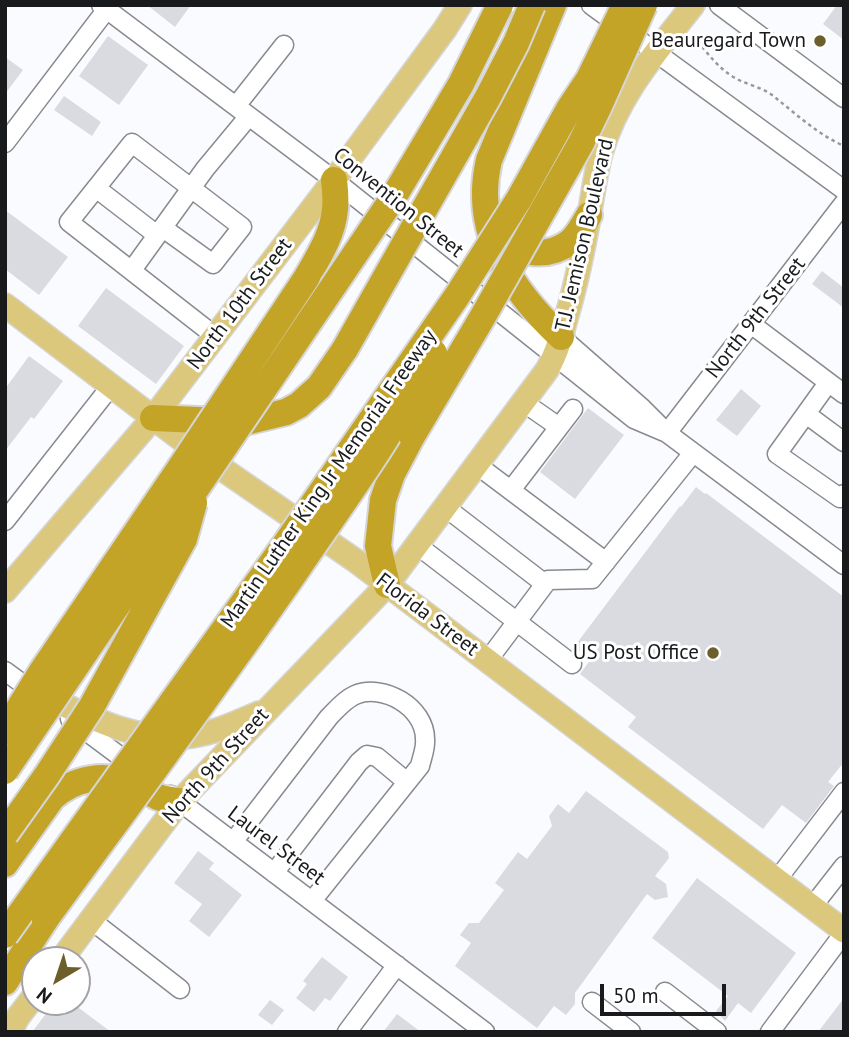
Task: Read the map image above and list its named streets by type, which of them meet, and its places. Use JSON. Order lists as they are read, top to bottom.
{
  "streets": {
    "highway": ["Martin Luther King Jr Memorial Freeway"],
    "main road": [
      "T.J. Jemison Boulevard",
      "North 10th Street",
      "North 9th Street",
      "Florida Street"
    ],
    "street": ["Convention Street", "Laurel Street"]
  },
  "crossings": [
    ["Convention Street", "T.J. Jemison Boulevard"],
    ["Convention Street", "North 10th Street"],
    ["Convention Street", "North 9th Street"],
    ["T.J. Jemison Boulevard", "North 9th Street"],
    ["T.J. Jemison Boulevard", "Florida Street"],
    ["North 10th Street", "Florida Street"],
    ["North 9th Street", "Florida Street"],
    ["North 9th Street", "Laurel Street"]
  ],
  "places": ["Beauregard Town", "US Post Office"],
  "scale_bar": "50 m",
  "north": "bottom left"
}
